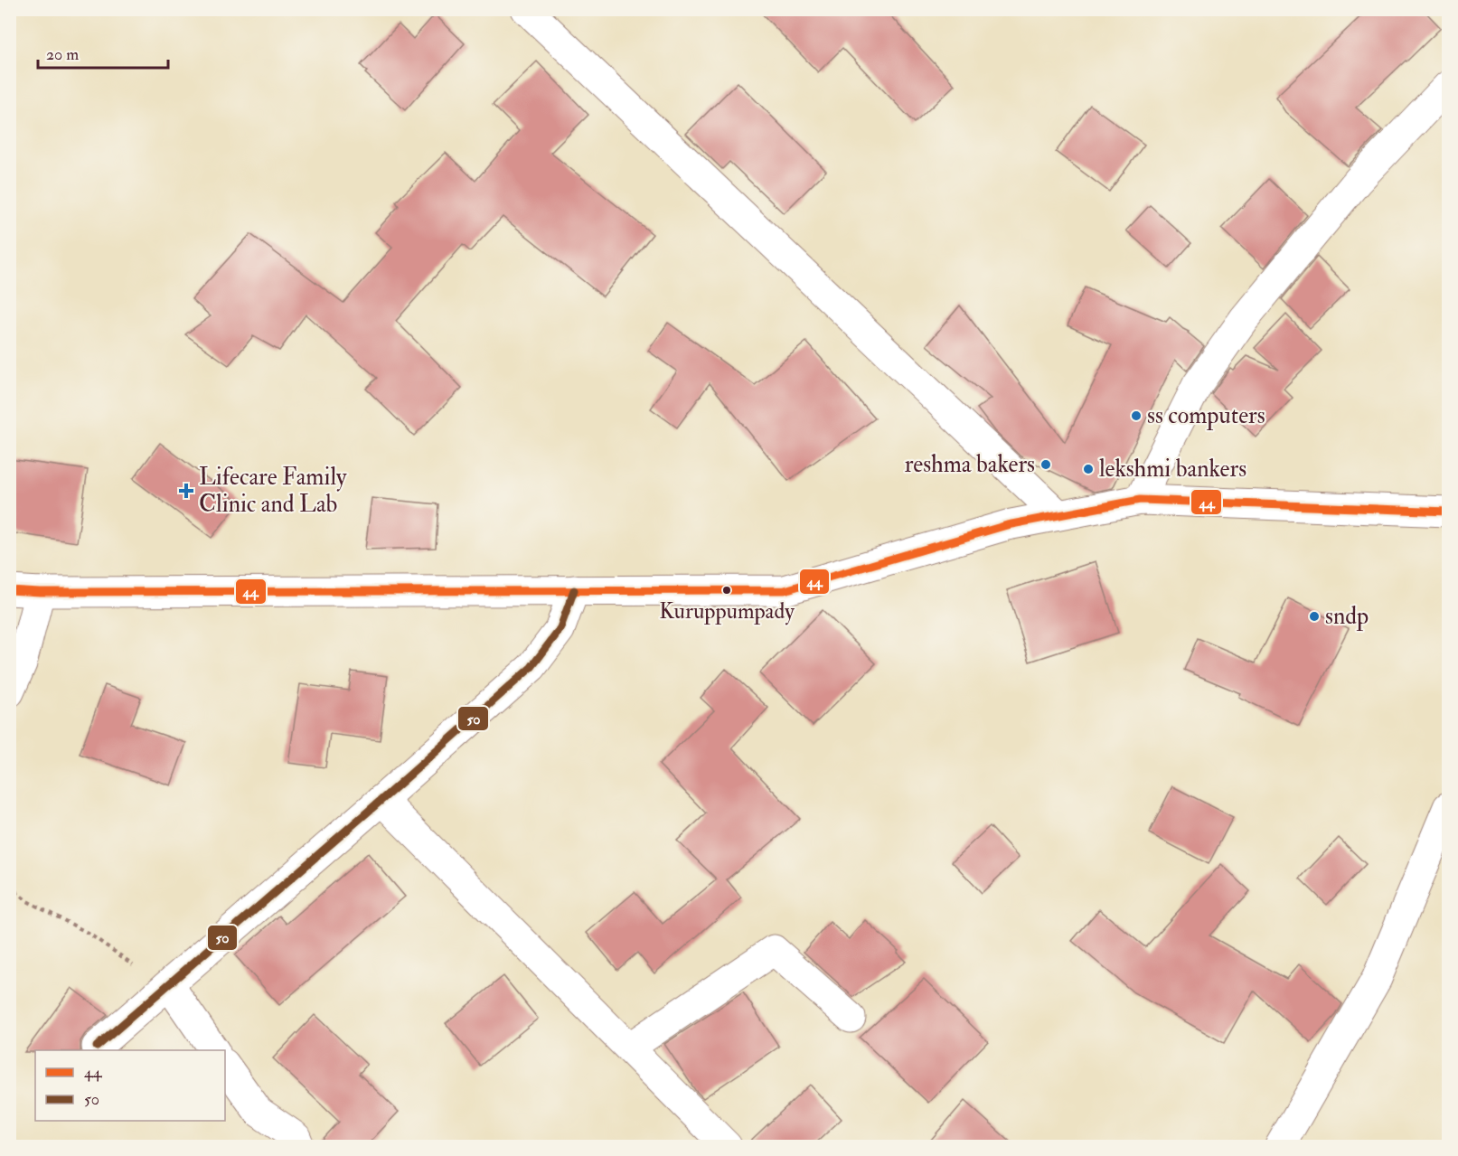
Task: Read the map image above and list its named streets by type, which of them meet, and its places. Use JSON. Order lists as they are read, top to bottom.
{
  "places": {
    "other": [
      "ss computers",
      "reshma bakers",
      "lekshmi bankers",
      "Kuruppumpady",
      "sndp"
    ],
    "health": ["Lifecare Family Clinic and Lab"]
  },
  "lines": ["transit line 44", "transit line 50"],
  "legend": ["44", "50"],
  "scale_bar": "20 m"
}
